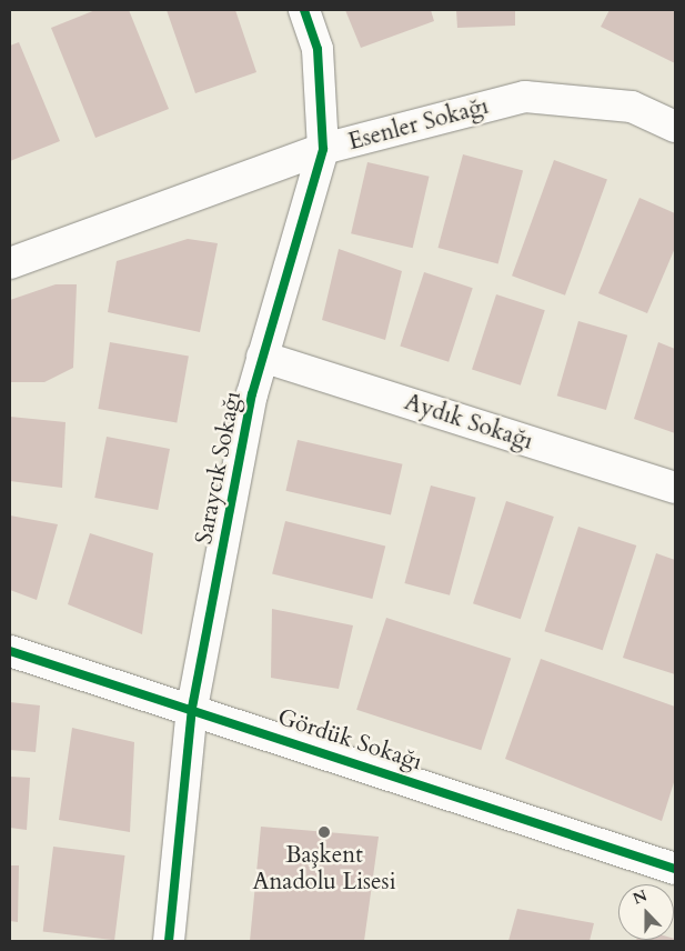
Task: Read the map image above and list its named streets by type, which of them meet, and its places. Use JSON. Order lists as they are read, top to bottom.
{
  "streets": {
    "street": [
      "Esenler Sokağı",
      "Aydık Sokağı",
      "Saraycık Sokağı",
      "Gördük Sokağı"
    ]
  },
  "crossings": [
    ["Esenler Sokağı", "Saraycık Sokağı"],
    ["Aydık Sokağı", "Saraycık Sokağı"],
    ["Saraycık Sokağı", "Gördük Sokağı"]
  ],
  "places": ["Başkent Anadolu Lisesi"],
  "north": "top"
}
